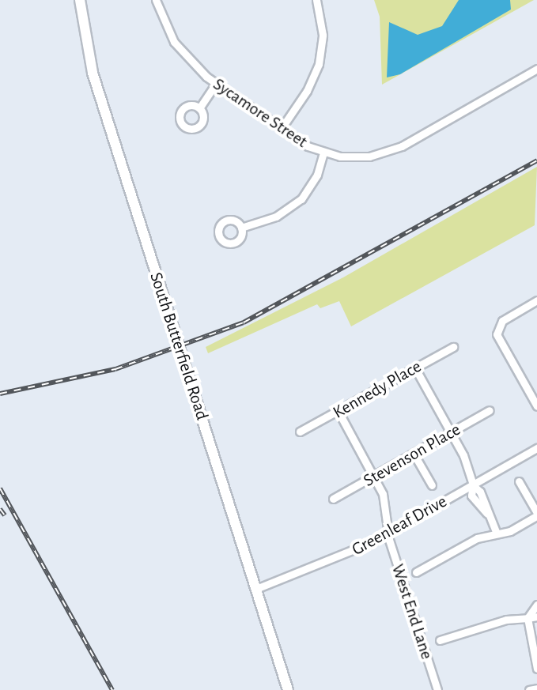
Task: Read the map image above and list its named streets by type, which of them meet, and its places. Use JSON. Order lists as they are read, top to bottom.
{
  "streets": {
    "main road": ["South Butterfield Road"],
    "street": [
      "Sycamore Street",
      "Kennedy Place",
      "Stevenson Place",
      "Greenleaf Drive",
      "West End Lane"
    ]
  },
  "crossings": [
    ["South Butterfield Road", "Greenleaf Drive"],
    ["Kennedy Place", "West End Lane"],
    ["Stevenson Place", "West End Lane"],
    ["Greenleaf Drive", "West End Lane"]
  ]
}
